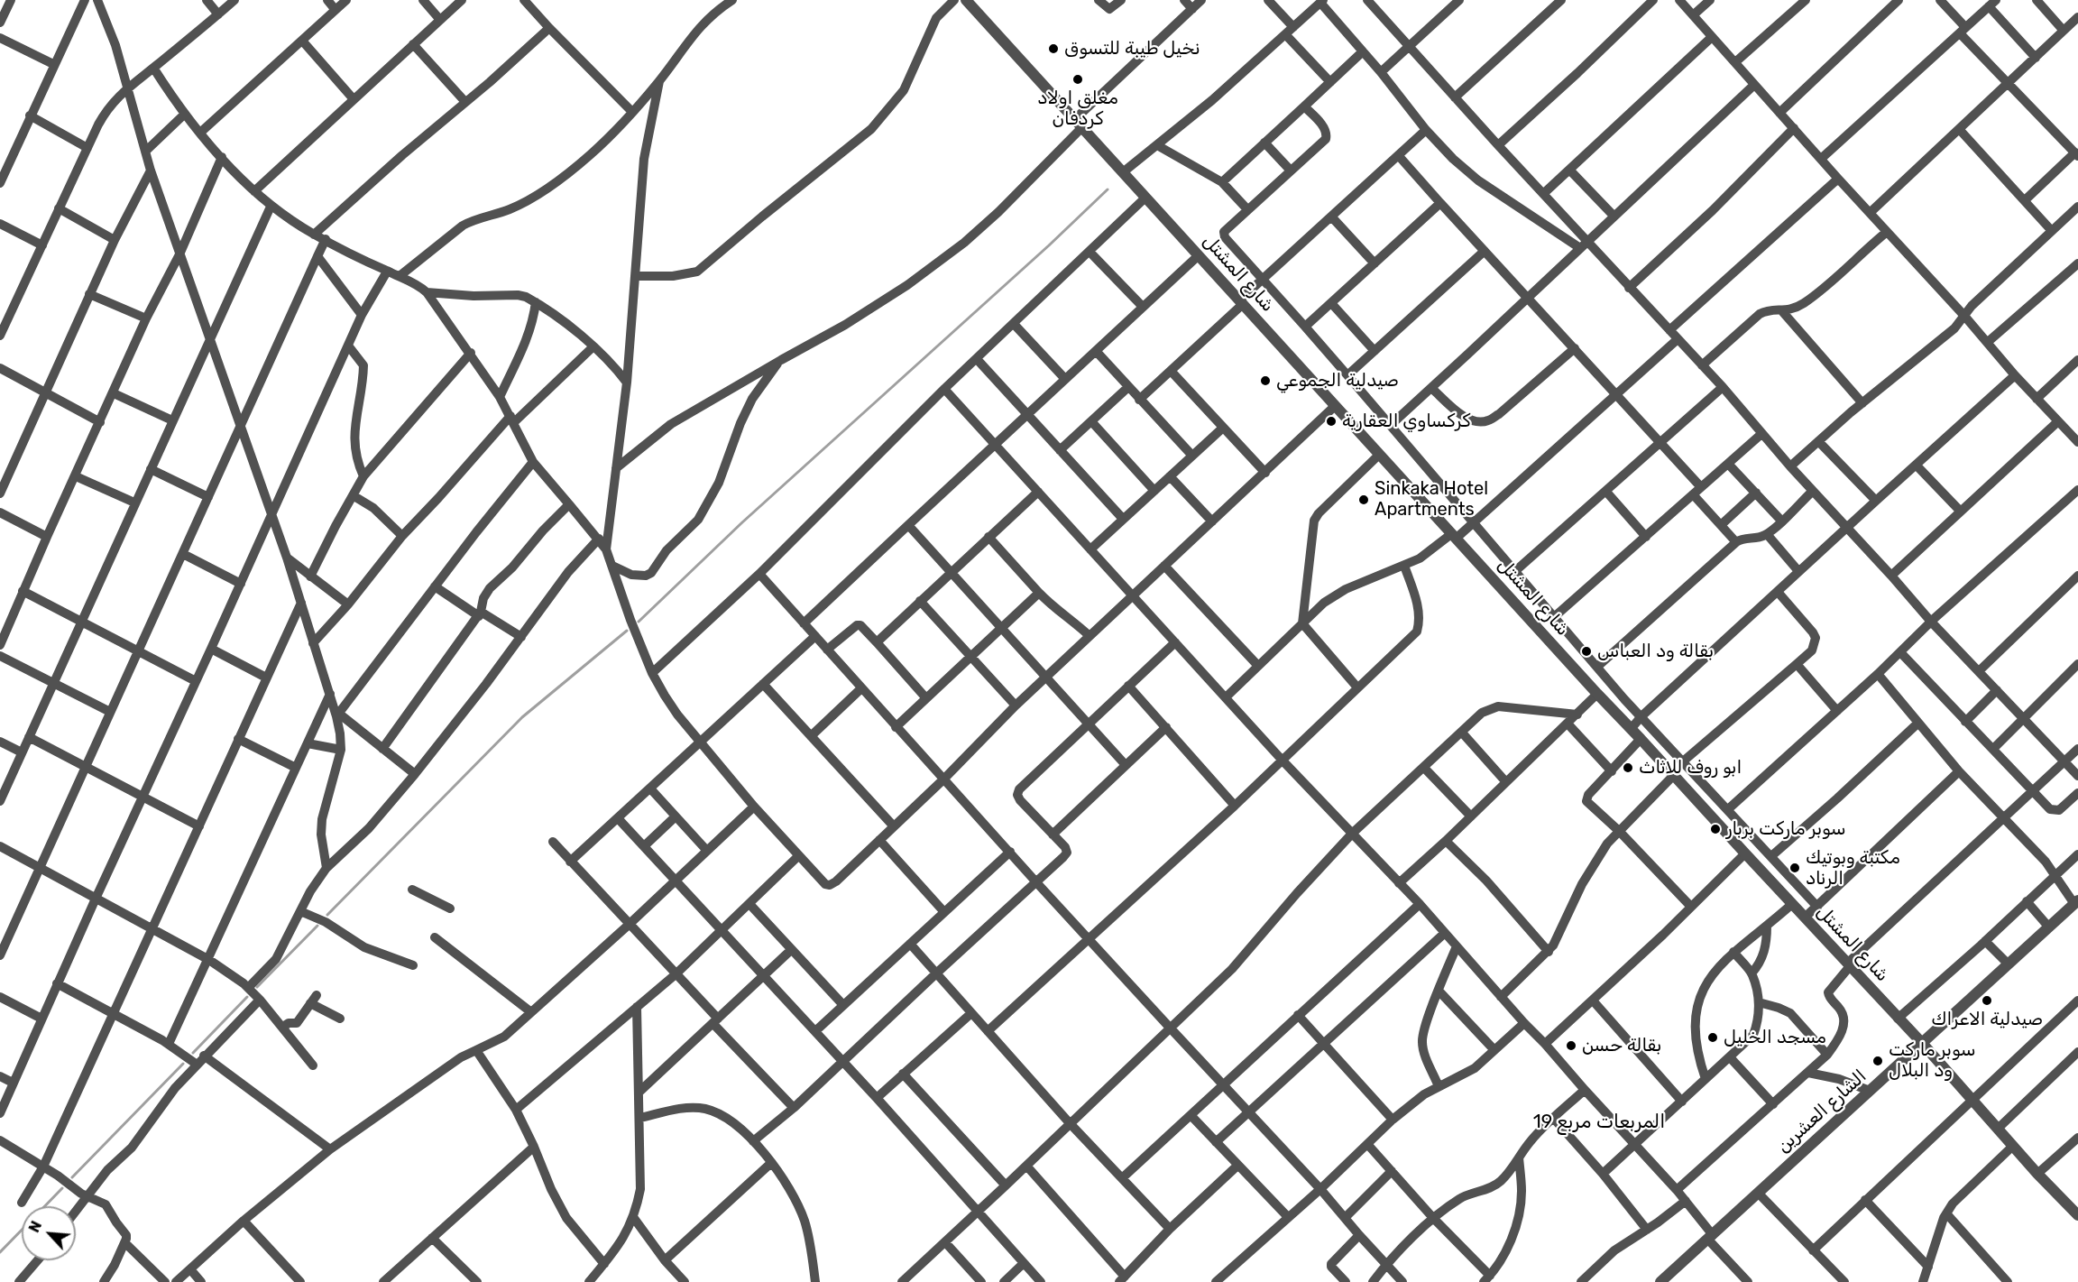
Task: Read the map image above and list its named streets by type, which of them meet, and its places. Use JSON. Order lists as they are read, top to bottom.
{
  "streets": {
    "street": ["شارع المشتل", "الشارع العشرين"]
  },
  "crossings": [
    ["شارع المشتل", "الشارع العشرين"]
  ],
  "districts": ["المربعات مربع 19"],
  "places": [
    "نخيل طيبة للتسوق",
    "مغلق اولاد كردفان",
    "صيدلية الجموعي",
    "كركساوي العقارية",
    "Sinkaka Hotel Apartments",
    "بقالة ود العباس",
    "ابو روف للاثاث",
    "سوبر ماركت بربار",
    "مكتبة وبوتيك الرناد",
    "صيدلية الاعراك",
    "مسجد الخليل",
    "بقالة حسن",
    "سوبر ماركت ود البلال"
  ],
  "north": "top left"
}
